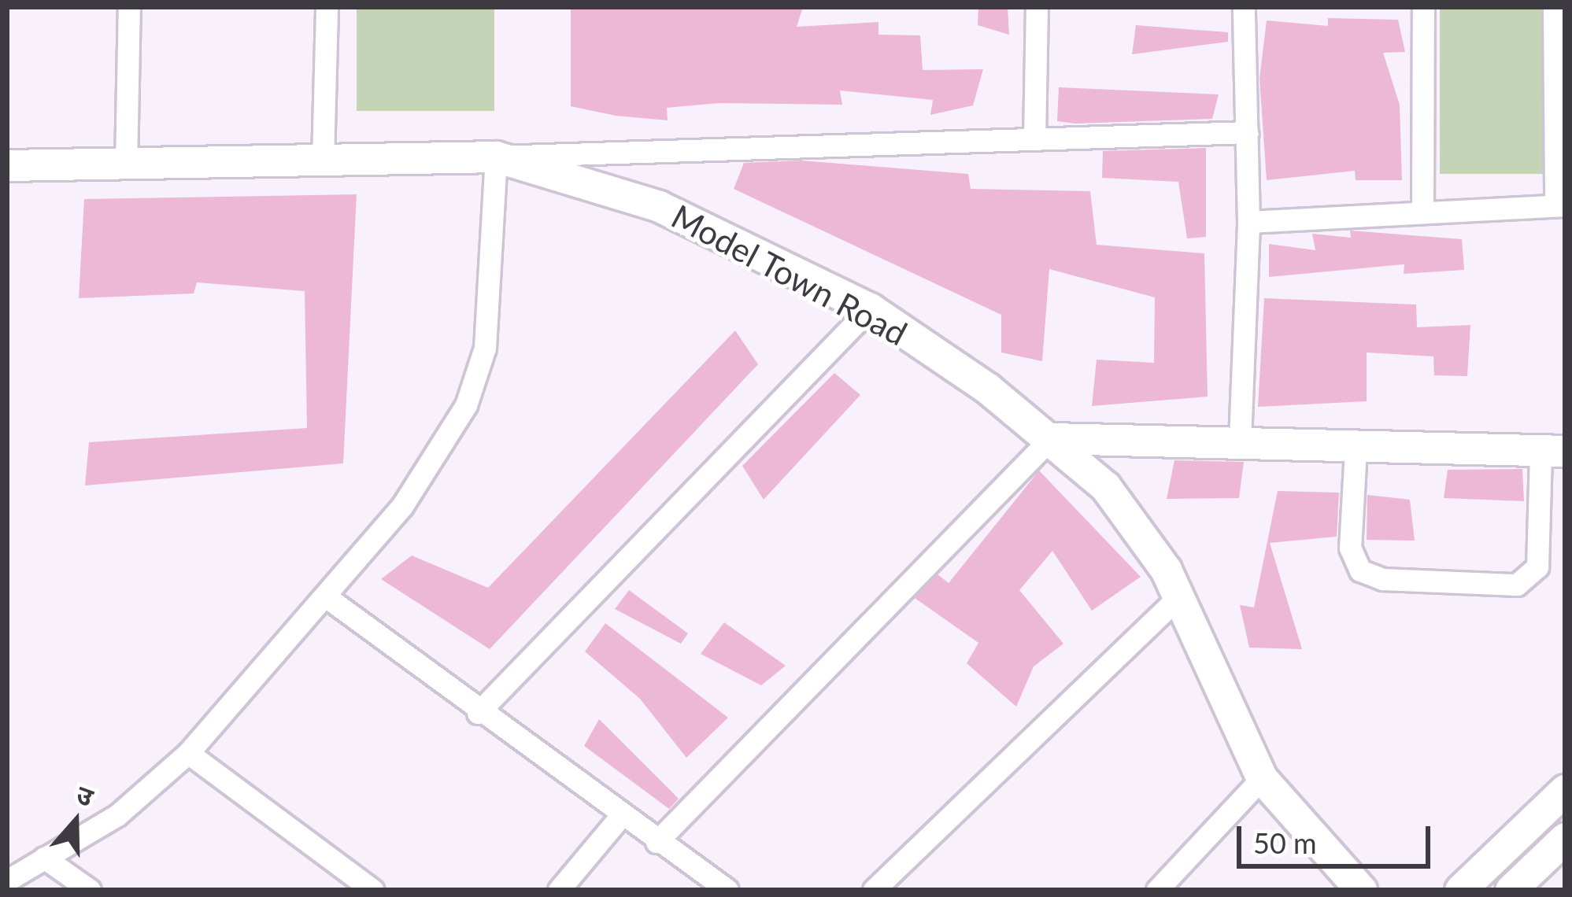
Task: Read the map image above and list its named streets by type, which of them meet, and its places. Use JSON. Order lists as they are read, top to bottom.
{
  "streets": {
    "street": ["Model Town Road"]
  },
  "scale_bar": "50 m",
  "north": "top"
}
